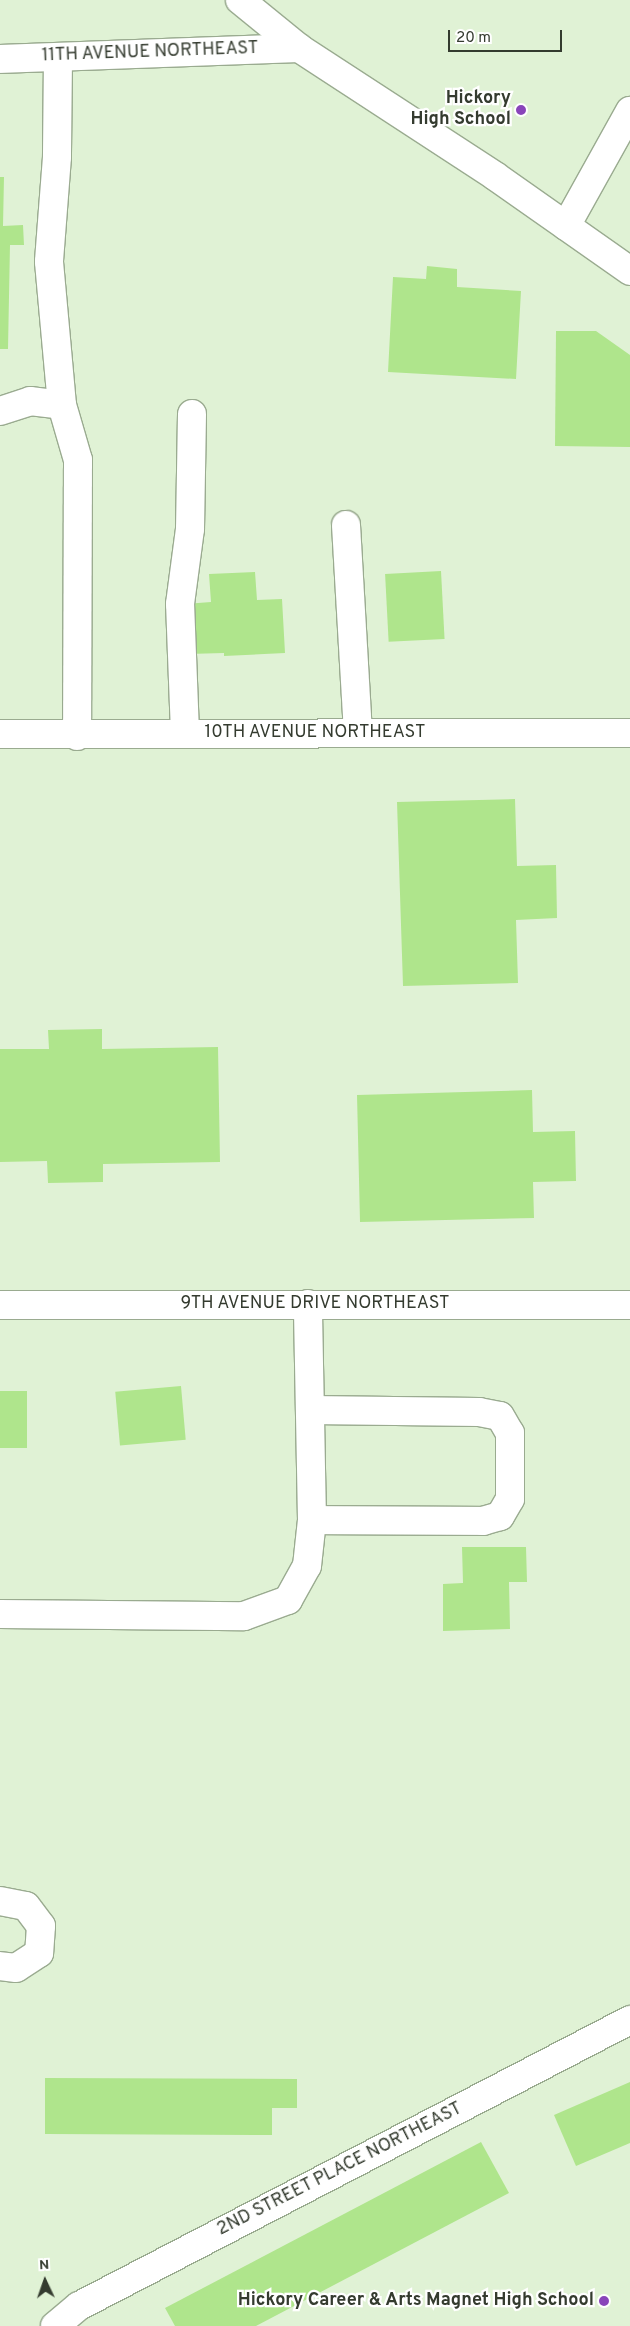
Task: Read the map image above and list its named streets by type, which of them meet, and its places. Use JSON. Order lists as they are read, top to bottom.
{
  "streets": {
    "street": [
      "11TH AVENUE NORTHEAST",
      "10TH AVENUE NORTHEAST",
      "9TH AVENUE DRIVE NORTHEAST",
      "2ND STREET PLACE NORTHEAST"
    ]
  },
  "places": ["Hickory High School", "Hickory Career & Arts Magnet High School"],
  "scale_bar": "20 m",
  "north": "top"
}
